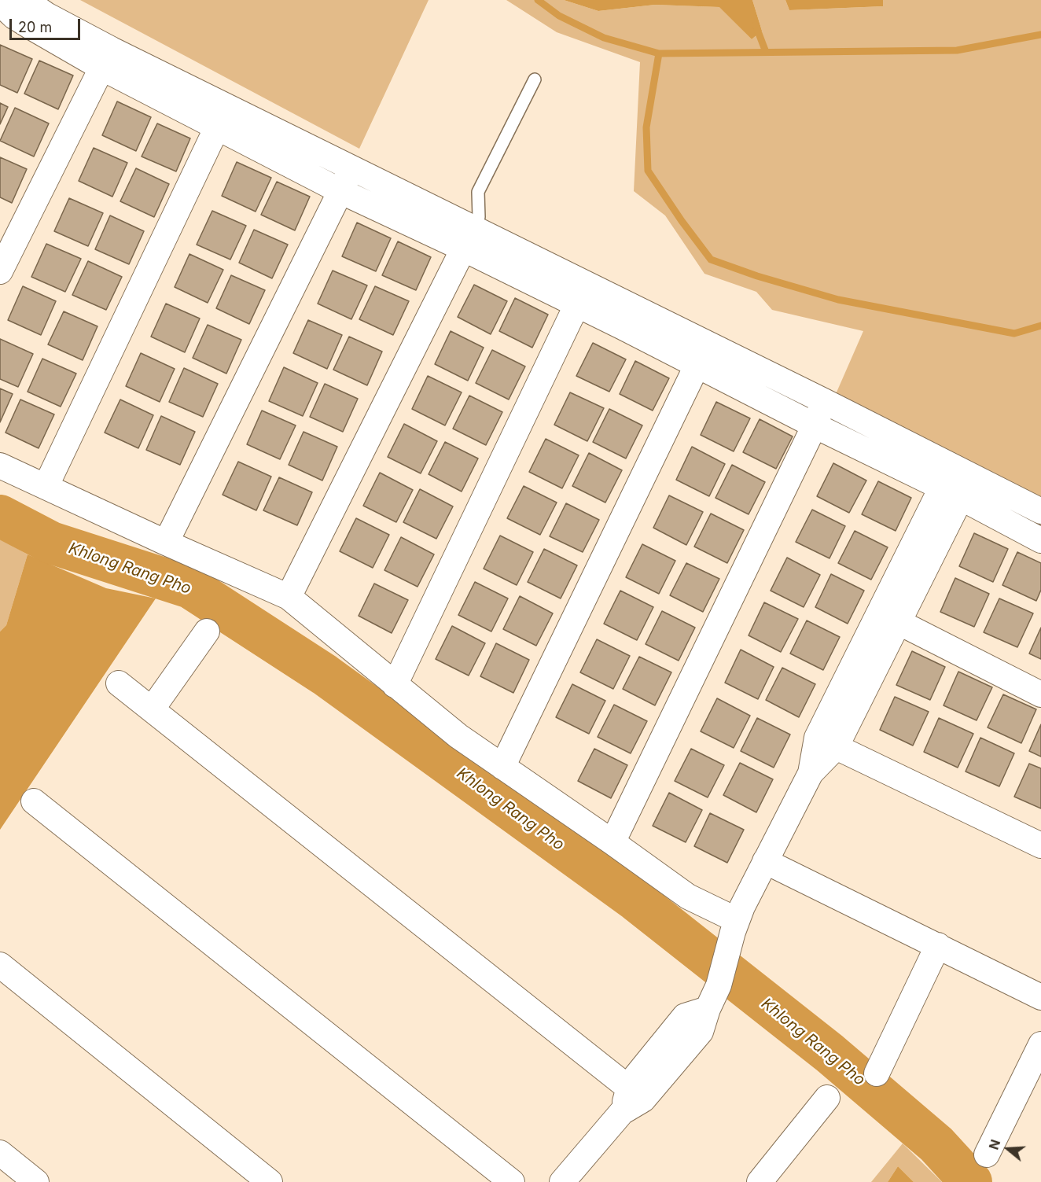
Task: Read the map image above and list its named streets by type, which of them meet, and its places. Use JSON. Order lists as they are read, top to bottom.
{
  "water": ["Khlong Rang Pho"],
  "scale_bar": "20 m",
  "north": "left"
}
